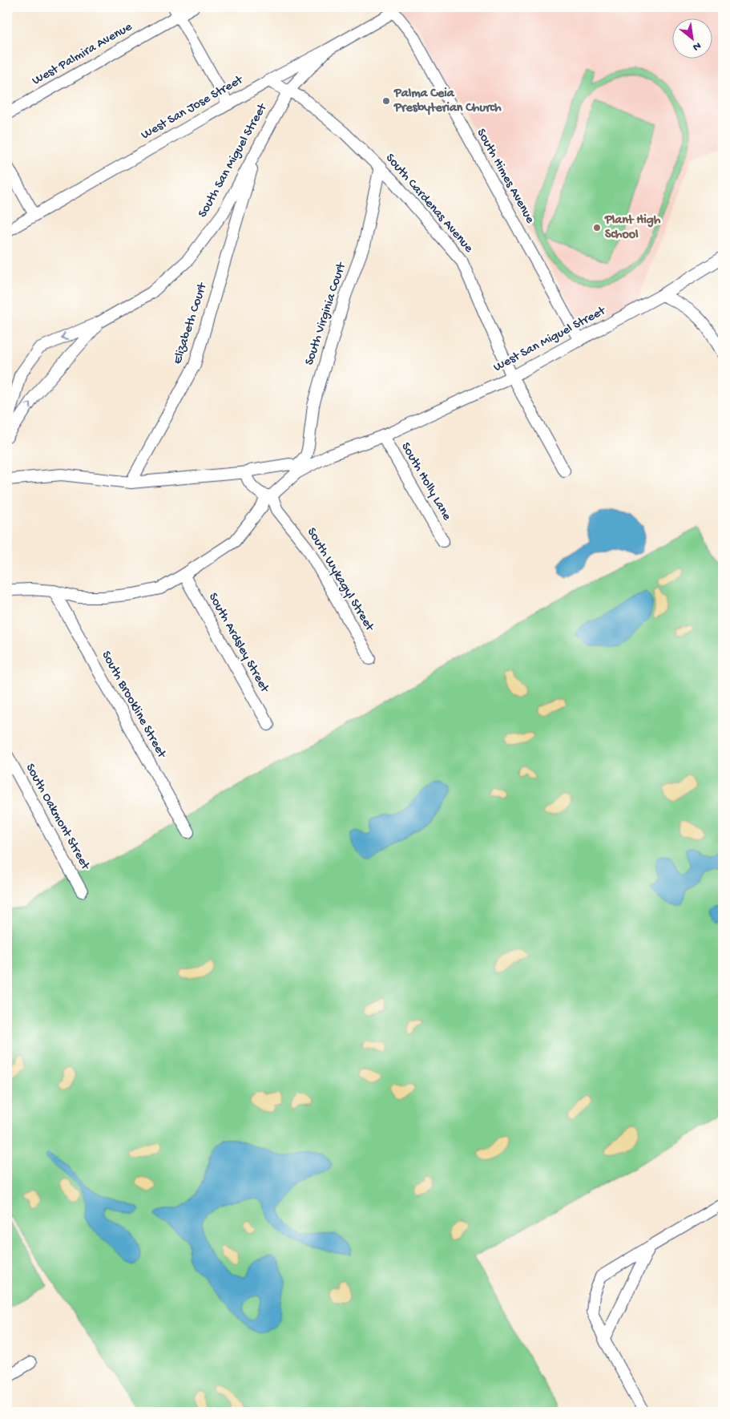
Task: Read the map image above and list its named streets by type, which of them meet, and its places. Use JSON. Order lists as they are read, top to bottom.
{
  "streets": {
    "street": [
      "West Palmira Avenue",
      "West San Jose Street",
      "South San Miguel Street",
      "South Himes Avenue",
      "South Cardenas Avenue",
      "South Virginia Court",
      "Elizabeth Court",
      "West San Miguel Street",
      "South Holly Lane",
      "South Wykagyl Street",
      "South Ardsley Street",
      "South Brookline Street",
      "South Oakmont Street"
    ]
  },
  "crossings": [
    ["West San Jose Street", "South San Miguel Street"],
    ["West San Jose Street", "South Himes Avenue"],
    ["West San Jose Street", "South Cardenas Avenue"],
    ["South San Miguel Street", "South Cardenas Avenue"],
    ["South San Miguel Street", "Elizabeth Court"],
    ["South Himes Avenue", "West San Miguel Street"],
    ["South Cardenas Avenue", "South Virginia Court"],
    ["South Cardenas Avenue", "West San Miguel Street"],
    ["South Virginia Court", "West San Miguel Street"],
    ["West San Miguel Street", "South Holly Lane"]
  ],
  "places": ["Palma Ceia Presbyterian Church", "Plant High School"],
  "north": "bottom right"
}
